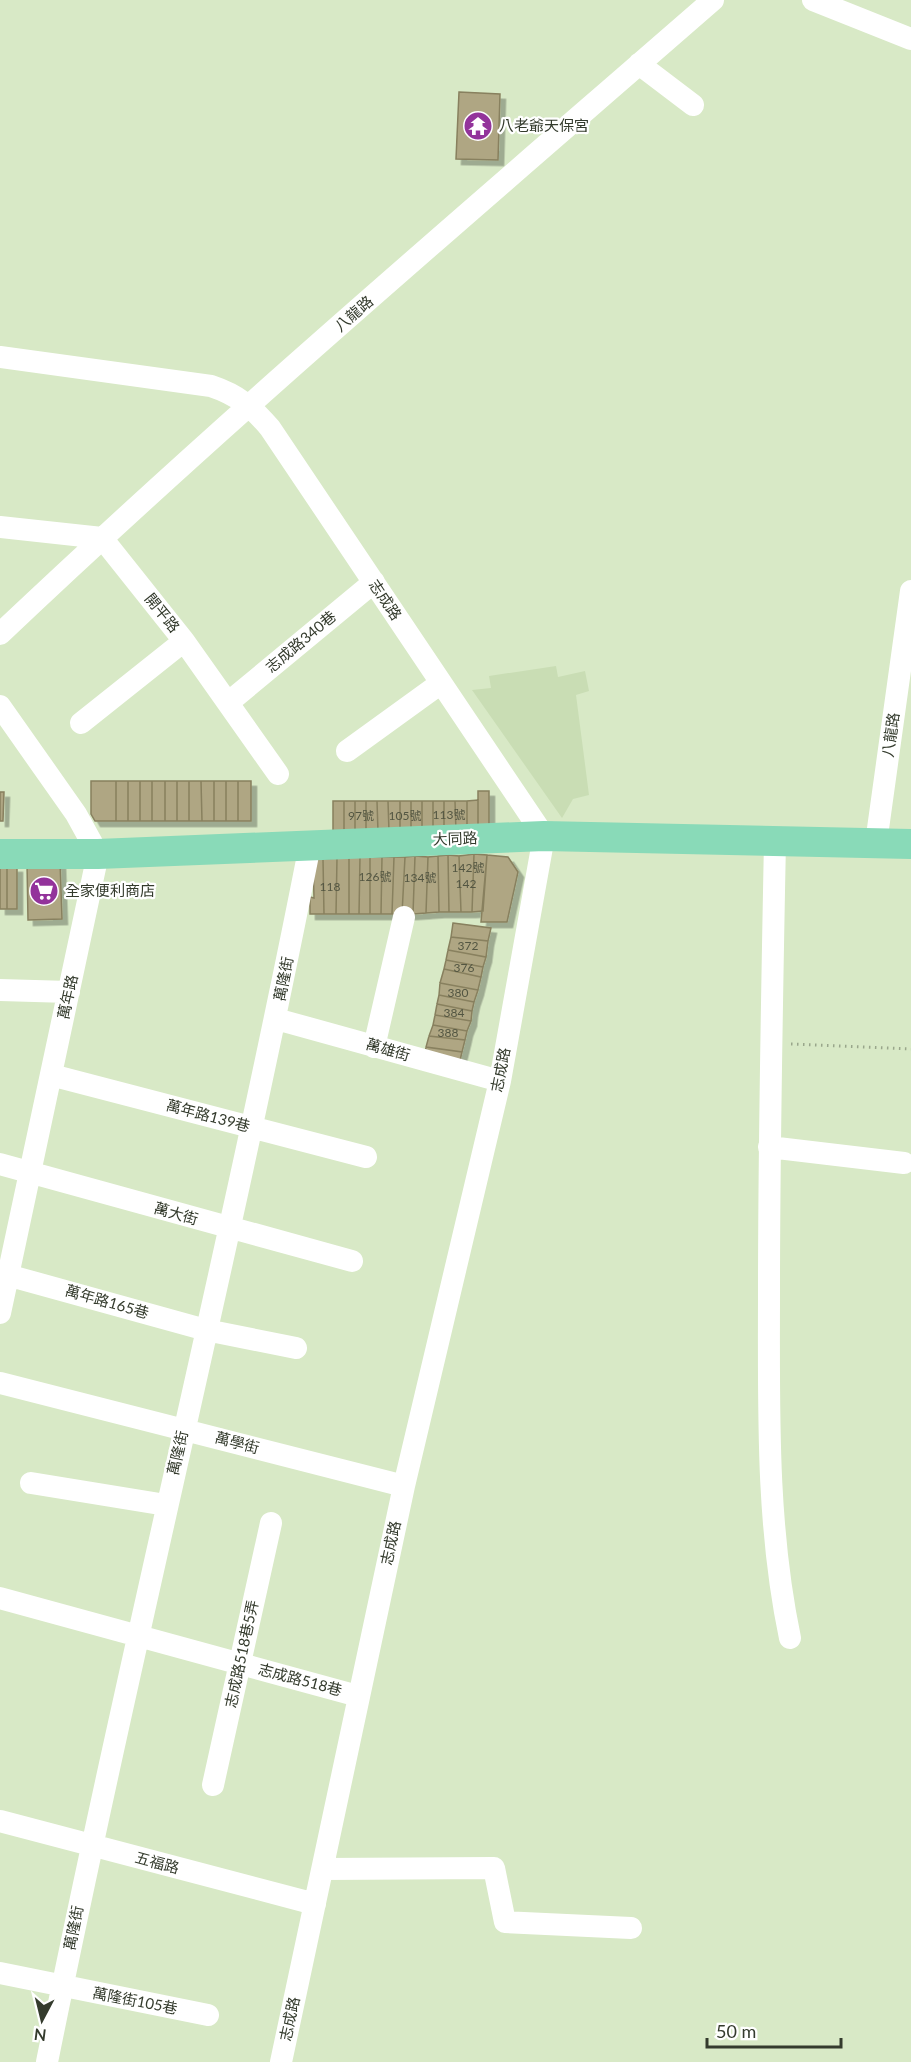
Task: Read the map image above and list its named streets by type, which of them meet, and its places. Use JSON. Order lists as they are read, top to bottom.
{
  "streets": {
    "main road": ["大同路"],
    "street": [
      "八龍路",
      "志成路",
      "開平路",
      "志成路340巷",
      "萬隆街",
      "萬年路",
      "萬雄街",
      "萬年路139巷",
      "萬大街",
      "萬年路165巷",
      "萬學街",
      "志成路518巷5弄",
      "志成路518巷",
      "五福路",
      "萬隆街105巷"
    ]
  },
  "crossings": [
    ["八龍路", "志成路"],
    ["八龍路", "開平路"],
    ["八龍路", "大同路"],
    ["志成路", "志成路340巷"],
    ["志成路", "大同路"],
    ["志成路", "萬雄街"],
    ["志成路", "萬學街"],
    ["志成路", "志成路518巷"],
    ["志成路", "五福路"],
    ["開平路", "志成路340巷"],
    ["大同路", "萬隆街"],
    ["大同路", "萬年路"],
    ["萬隆街", "萬雄街"],
    ["萬隆街", "萬年路139巷"],
    ["萬隆街", "萬大街"],
    ["萬隆街", "萬年路165巷"],
    ["萬隆街", "萬學街"],
    ["萬隆街", "志成路518巷"],
    ["萬隆街", "五福路"],
    ["萬隆街", "萬隆街105巷"],
    ["萬年路", "萬年路139巷"],
    ["萬年路", "萬大街"],
    ["萬年路", "萬年路165巷"],
    ["志成路518巷5弄", "志成路518巷"]
  ],
  "places": {
    "temple": ["八老爺天保宮"],
    "supermarket": ["全家便利商店"]
  },
  "house_numbers": [
    "113號",
    "97號",
    "105號",
    "142號",
    "126號",
    "134號",
    "142",
    "118",
    "372",
    "376",
    "380",
    "384",
    "388"
  ],
  "scale_bar": "50 m",
  "north": "bottom"
}
